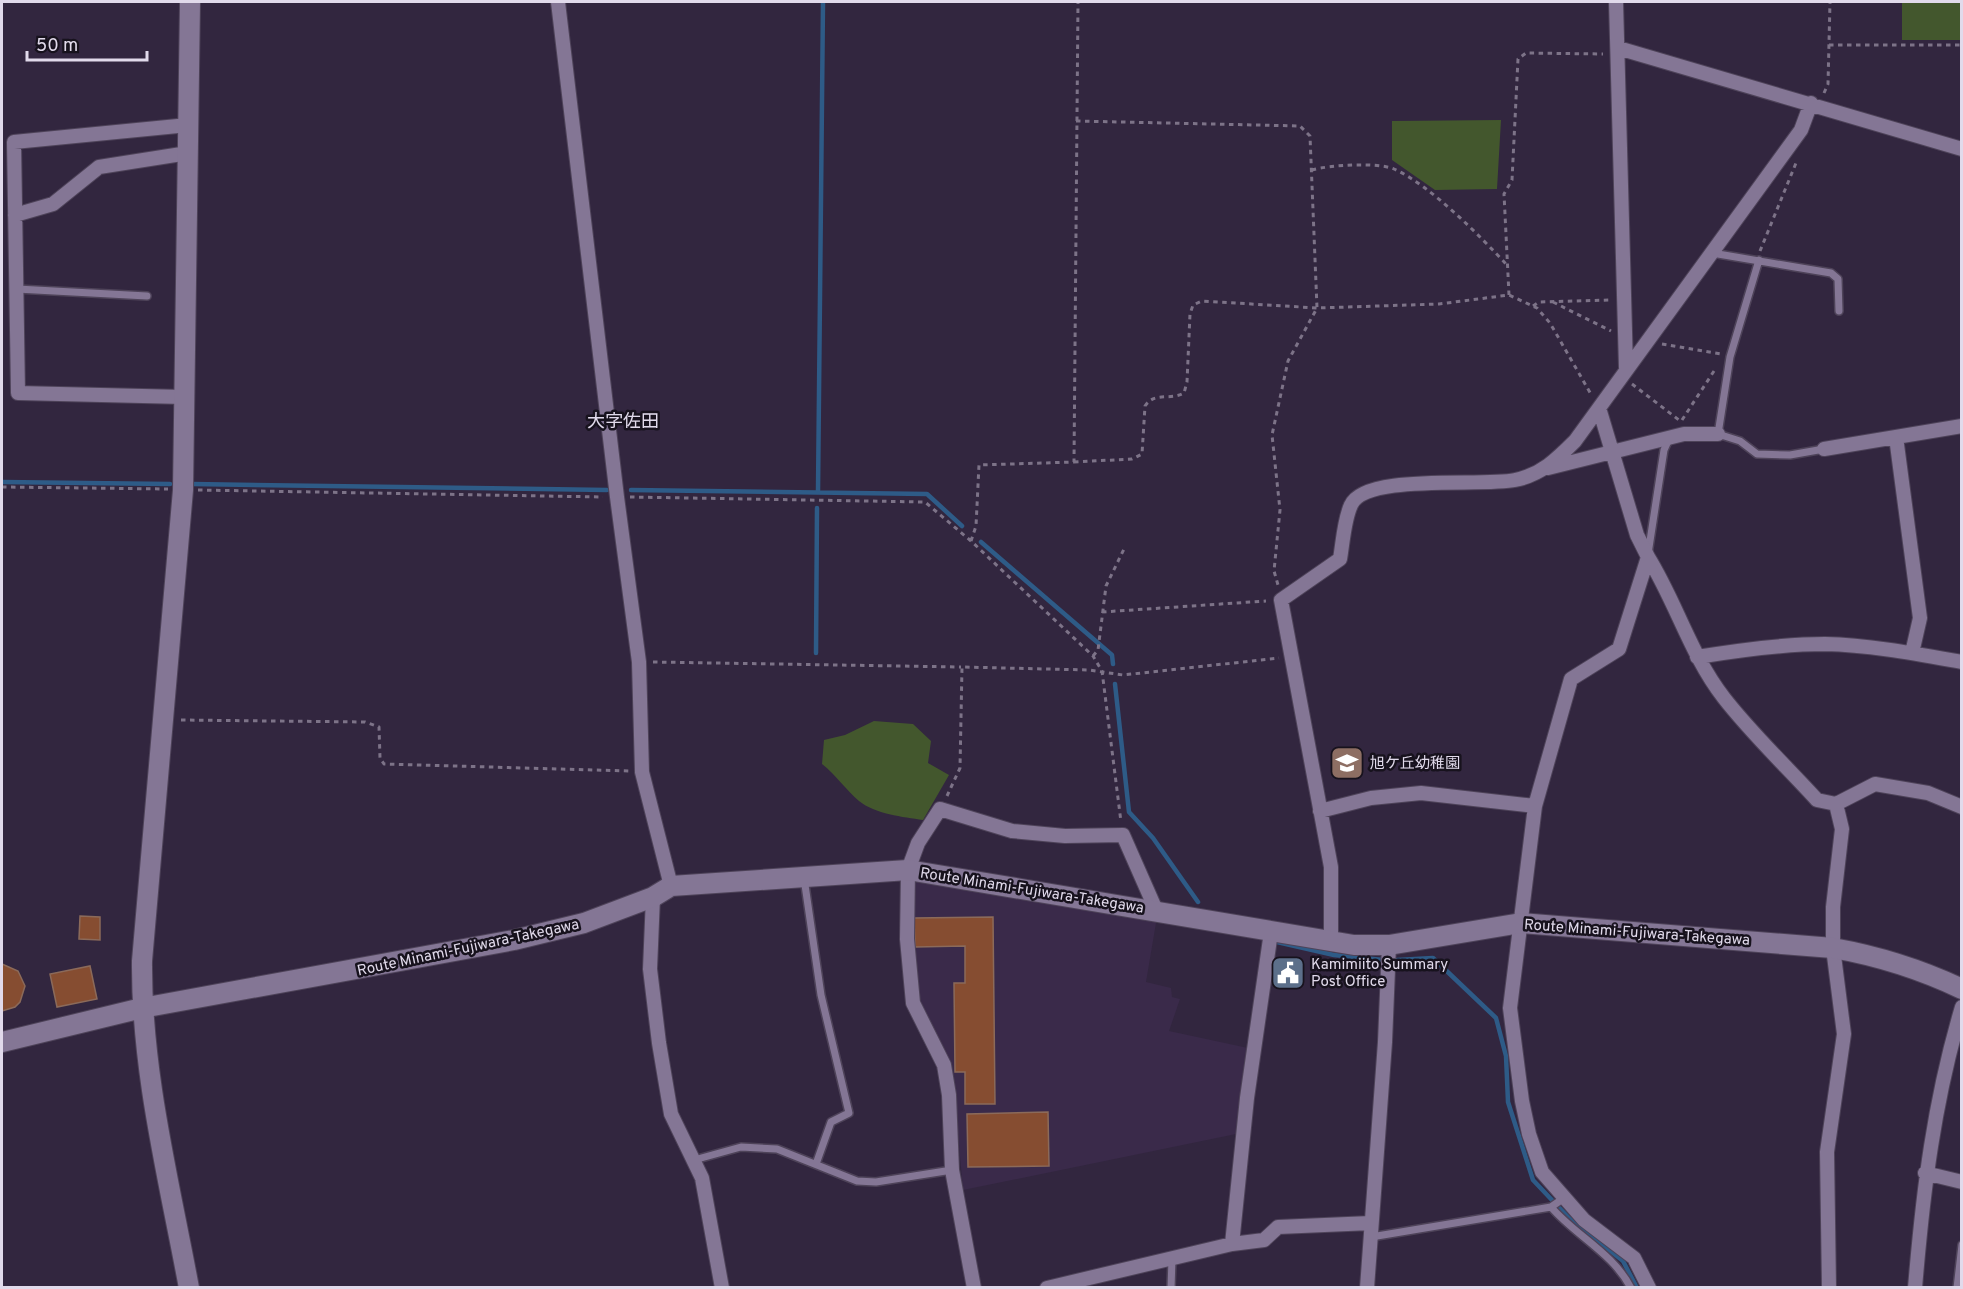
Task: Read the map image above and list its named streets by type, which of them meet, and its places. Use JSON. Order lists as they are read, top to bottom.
{
  "streets": {
    "main road": ["Route Minami-Fujiwara-Takegawa"]
  },
  "districts": ["大字佐田"],
  "places": {
    "school or university": ["旭ケ丘幼稚園"],
    "public building": ["Kamimiito Summary Post Office"]
  },
  "scale_bar": "50 m"
}
